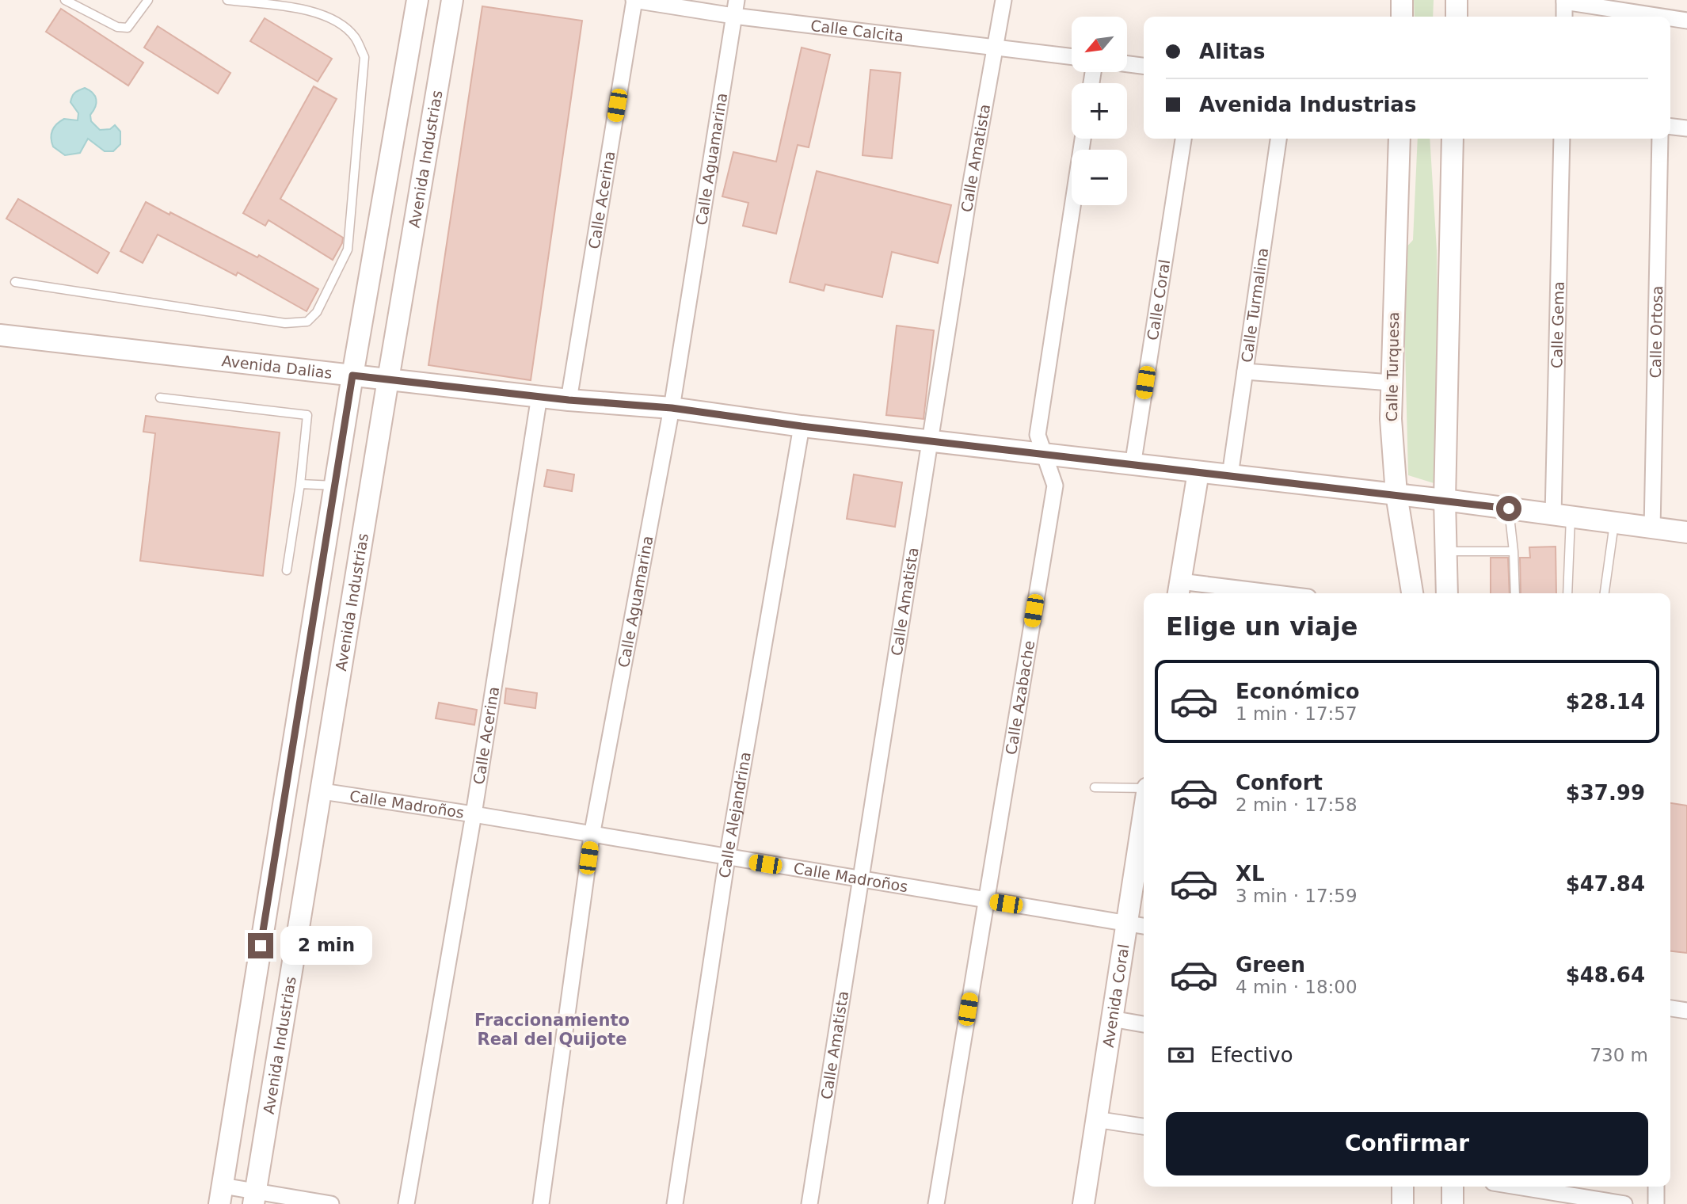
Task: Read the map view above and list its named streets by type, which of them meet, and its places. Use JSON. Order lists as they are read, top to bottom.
{
  "streets": {
    "main road": [
      "Avenida Industrias",
      "Avenida Dalias",
      "Calle Turquesa",
      "Avenida Coral"
    ],
    "street": [
      "Calle Calcita",
      "Calle Amatista",
      "Calle Aguamarina",
      "Calle Acerina",
      "Calle Coral",
      "Calle Turmalina",
      "Calle Gema",
      "Calle Ortosa",
      "Calle Azabache",
      "Calle Madroños",
      "Calle Alejandrina"
    ]
  },
  "crossings": [
    ["Calle Calcita", "Calle Amatista"],
    ["Calle Calcita", "Calle Aguamarina"],
    ["Calle Calcita", "Calle Acerina"],
    ["Avenida Industrias", "Avenida Dalias"],
    ["Avenida Industrias", "Calle Madroños"],
    ["Calle Amatista", "Avenida Dalias"],
    ["Calle Amatista", "Calle Madroños"],
    ["Calle Aguamarina", "Avenida Dalias"],
    ["Calle Aguamarina", "Calle Madroños"],
    ["Calle Acerina", "Avenida Dalias"],
    ["Calle Acerina", "Calle Madroños"],
    ["Calle Coral", "Avenida Dalias"],
    ["Calle Turmalina", "Avenida Dalias"],
    ["Calle Gema", "Avenida Dalias"],
    ["Calle Ortosa", "Avenida Dalias"],
    ["Avenida Dalias", "Calle Turquesa"],
    ["Avenida Dalias", "Calle Azabache"],
    ["Avenida Dalias", "Calle Alejandrina"],
    ["Calle Azabache", "Calle Madroños"],
    ["Calle Madroños", "Calle Alejandrina"],
    ["Calle Madroños", "Avenida Coral"]
  ],
  "districts": ["Fraccionamiento Real del Quijote"],
  "north": "bottom left",
  "page": {
    "map_buttons": ["+", "−"],
    "banner": ["Alitas", "Avenida Industrias"],
    "heading": "Elige un viaje",
    "list": [
      {
        "name": "Económico",
        "note": "1 min · 17:57",
        "value": "$28.14"
      },
      {
        "name": "Confort",
        "note": "2 min · 17:58",
        "value": "$37.99"
      },
      {
        "name": "XL",
        "note": "3 min · 17:59",
        "value": "$47.84"
      },
      {
        "name": "Green",
        "note": "4 min · 18:00",
        "value": "$48.64"
      }
    ],
    "bubble": "2 min",
    "pay": ["Efectivo", "730 m"],
    "buttons": "Confirmar"
  }
}
